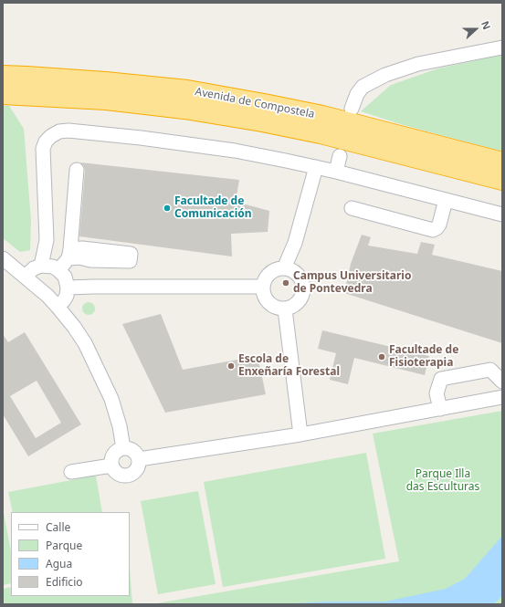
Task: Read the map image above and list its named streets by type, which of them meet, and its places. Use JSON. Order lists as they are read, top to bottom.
{
  "streets": {
    "highway": ["Avenida de Compostela"]
  },
  "parks": ["Parque Illa das Esculturas"],
  "places": [
    "Facultade de Comunicación",
    "Campus Universitario de Pontevedra",
    "Facultade de Fisioterapia",
    "Escola de Enxeñaría Forestal"
  ],
  "legend": [
    "Calle",
    "Parque",
    "Agua",
    "Edificio"
  ],
  "north": "right"
}
